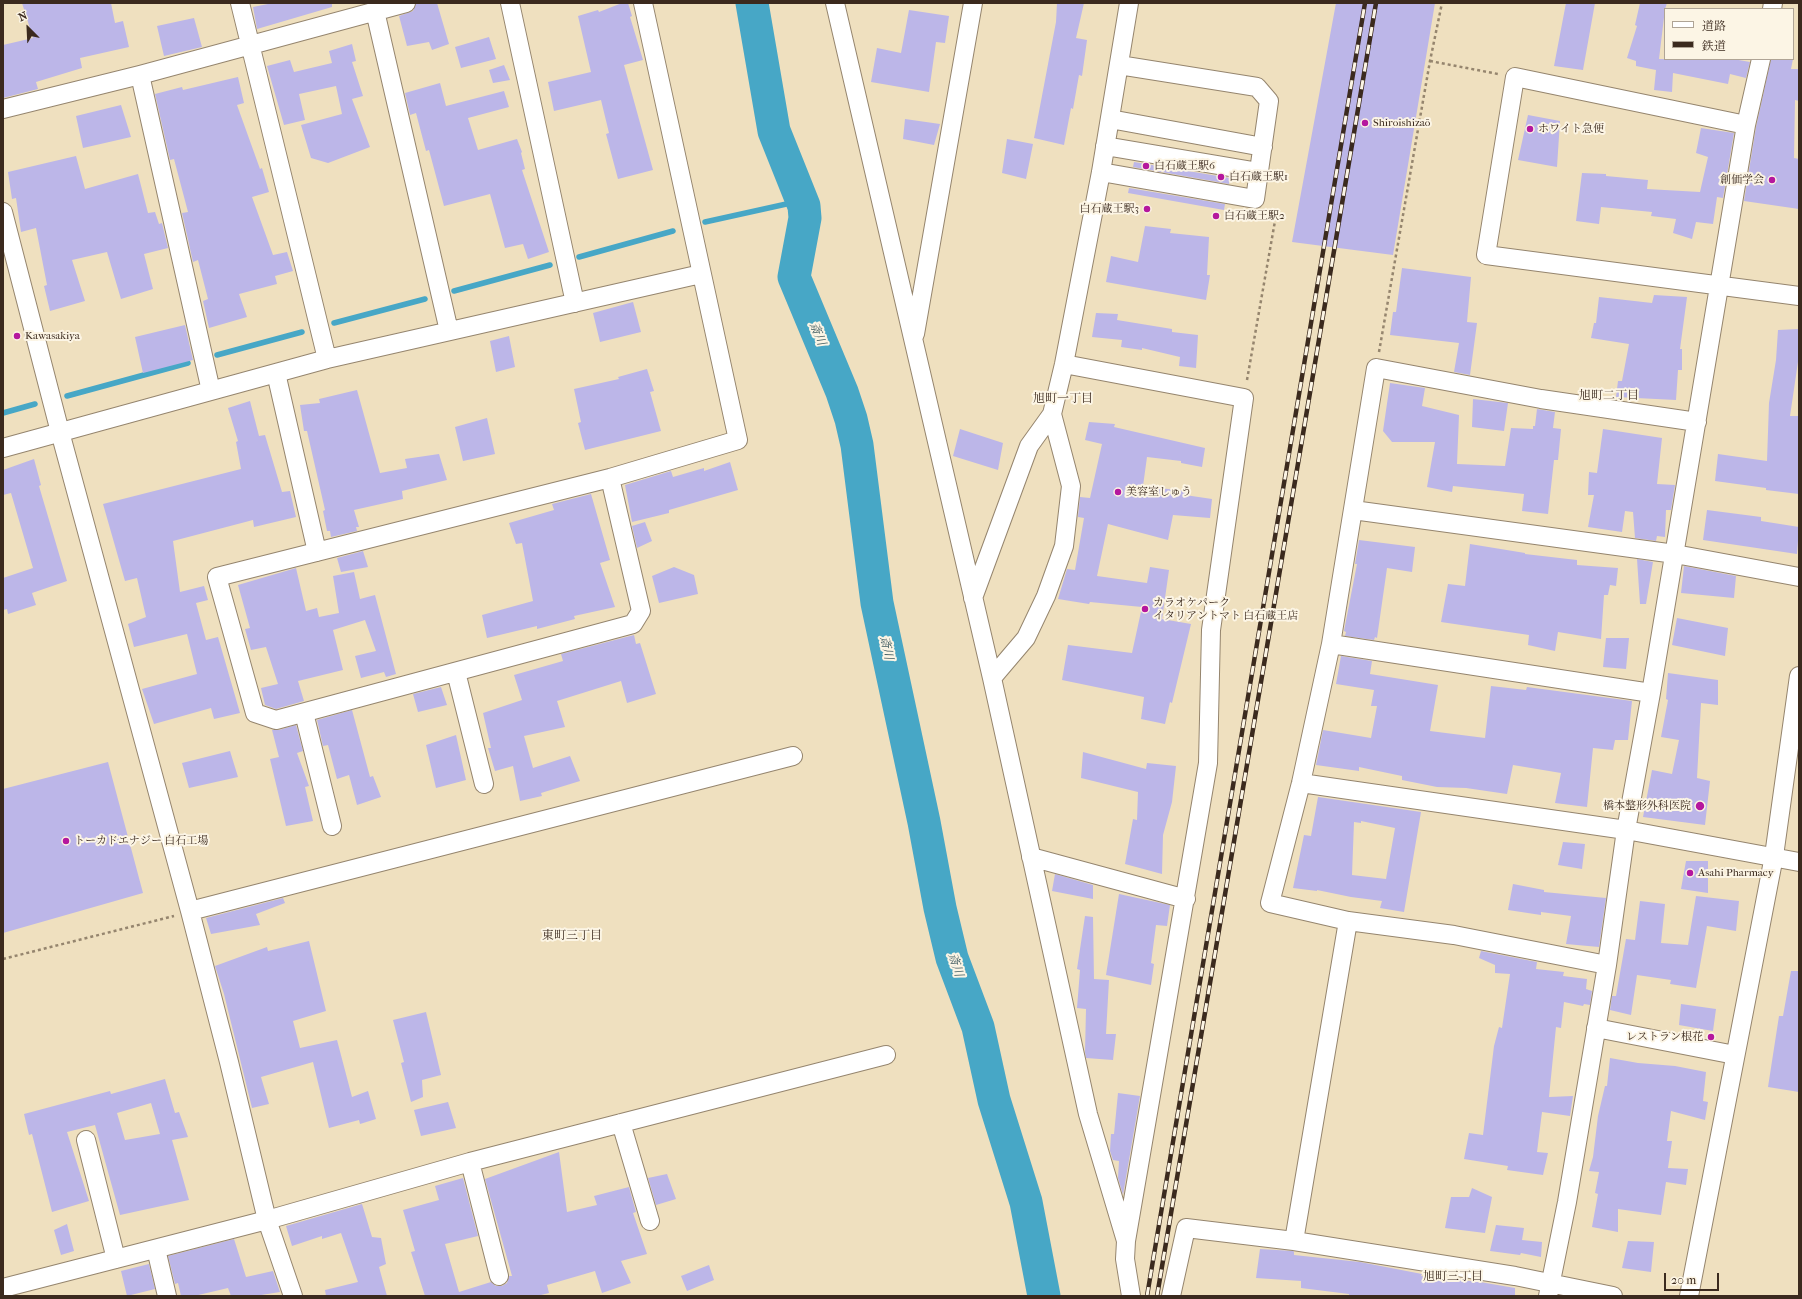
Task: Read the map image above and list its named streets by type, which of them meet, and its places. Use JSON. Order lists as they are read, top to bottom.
{
  "districts": [
    "旭町二丁目",
    "旭町一丁目",
    "東町三丁目",
    "旭町三丁目"
  ],
  "water": ["斎川"],
  "places": [
    "Shiroishizaō",
    "ホワイト急便",
    "白石蔵王駅6",
    "白石蔵王駅1",
    "創価学会",
    "白石蔵王駅3",
    "白石蔵王駅2",
    "Kawasakiya",
    "美容室しゅう",
    "カラオケパーク イタリアントマト 白石蔵王店",
    "橋本整形外科医院",
    "トーカドエナジー 白石工場",
    "Asahi Pharmacy",
    "レストラン根花"
  ],
  "legend": ["道路", "鉄道"],
  "scale_bar": "20 m",
  "north": "top left"
}
